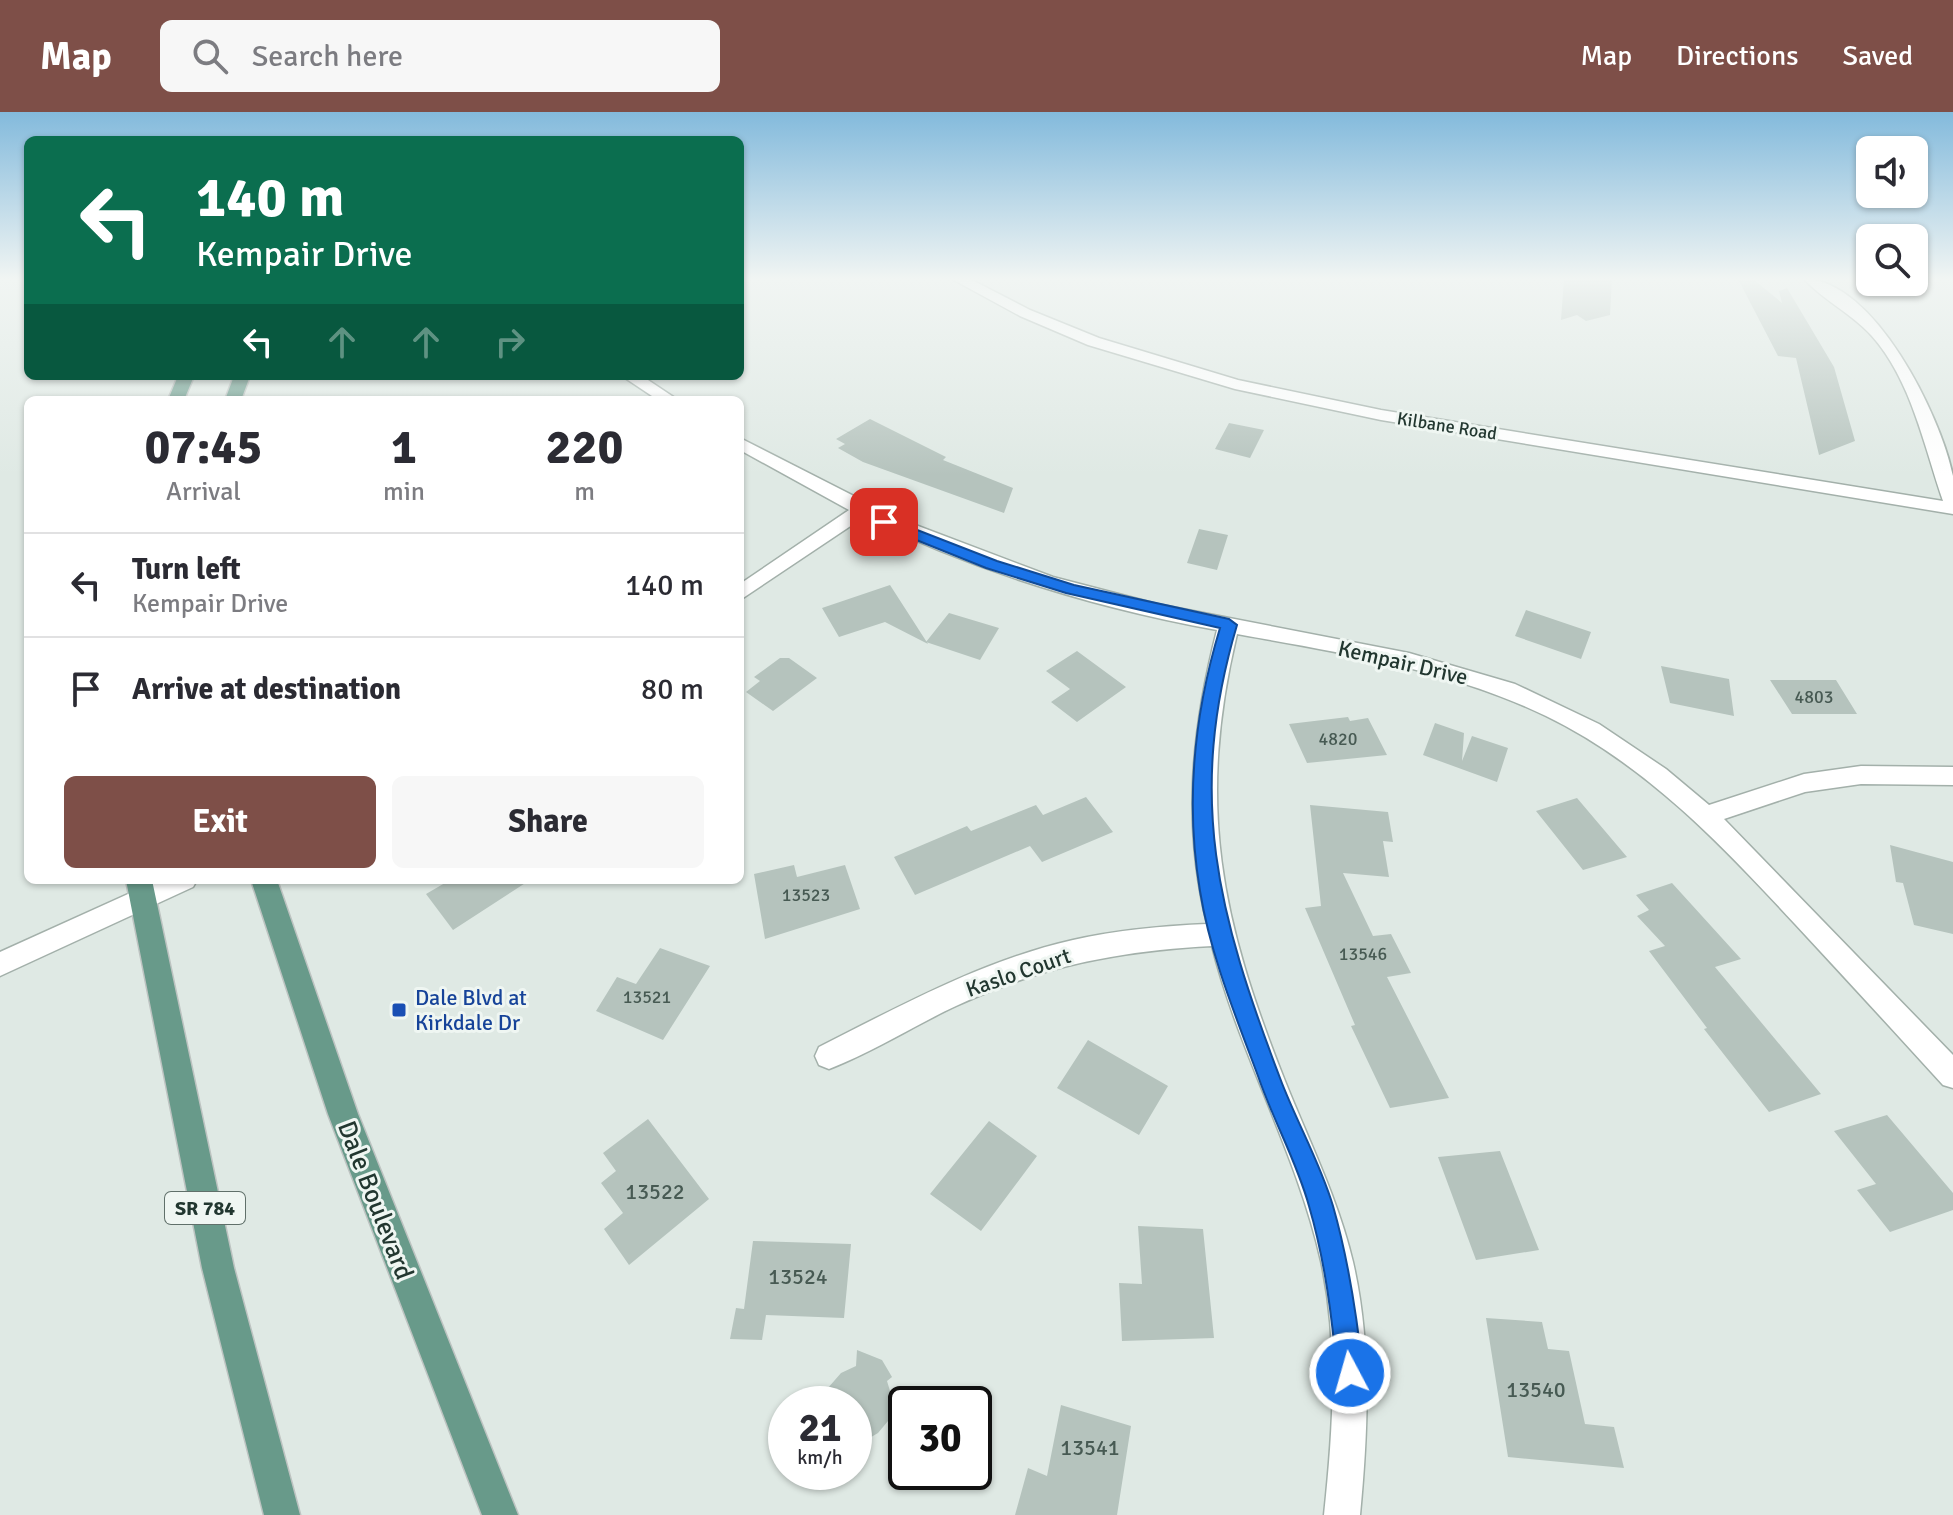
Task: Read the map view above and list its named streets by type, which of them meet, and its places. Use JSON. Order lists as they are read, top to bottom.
{
  "streets": {
    "main road": ["Dale Boulevard", "SR 784"],
    "street": ["Kilbane Road", "Kempair Drive", "Kaslo Court"]
  },
  "places": {
    "transit": ["Dale Blvd at Kirkdale Dr"]
  },
  "house_numbers": [
    "4803",
    "4820",
    "13523",
    "13546",
    "13521",
    "13522",
    "13524",
    "13540",
    "13541"
  ],
  "page": {
    "header": "Map",
    "search": "Search here",
    "nav": ["Map", "Directions", "Saved"],
    "turn": ["140 m", "Kempair Drive"],
    "eta": [
      "07:45",
      "Arrival",
      "1",
      "min",
      "220",
      "m"
    ],
    "list": [
      {
        "name": "Turn left",
        "note": "Kempair Drive",
        "value": "140 m"
      },
      {
        "name": "Arrive at destination",
        "value": "80 m"
      }
    ],
    "buttons": ["Exit", "Share"],
    "speed": "21 km/h",
    "limit": "30"
  }
}
